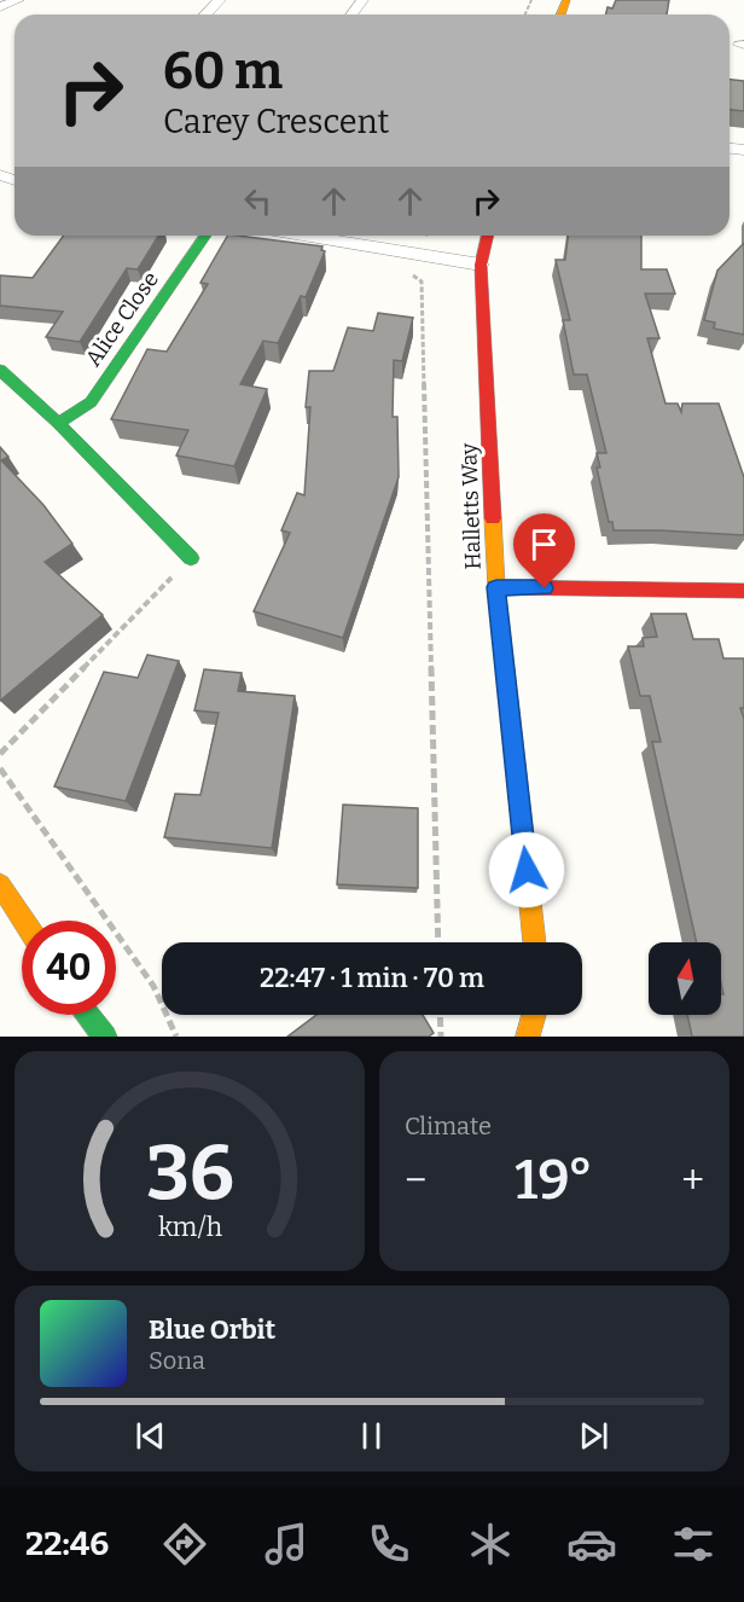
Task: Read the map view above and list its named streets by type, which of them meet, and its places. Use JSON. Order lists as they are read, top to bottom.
{
  "streets": {
    "street": ["Alice Close", "Halletts Way"]
  },
  "north": "top",
  "page": {
    "turn": ["60 m", "Carey Crescent"],
    "limit": "40",
    "trip": "22:47 · 1 min · 70 m",
    "tile": "Climate",
    "heat": ["−", "19°", "+"],
    "song": ["Blue Orbit", "Sona"],
    "tabs": "22:46",
    "gauge": ["36", "km/h"]
  }
}
